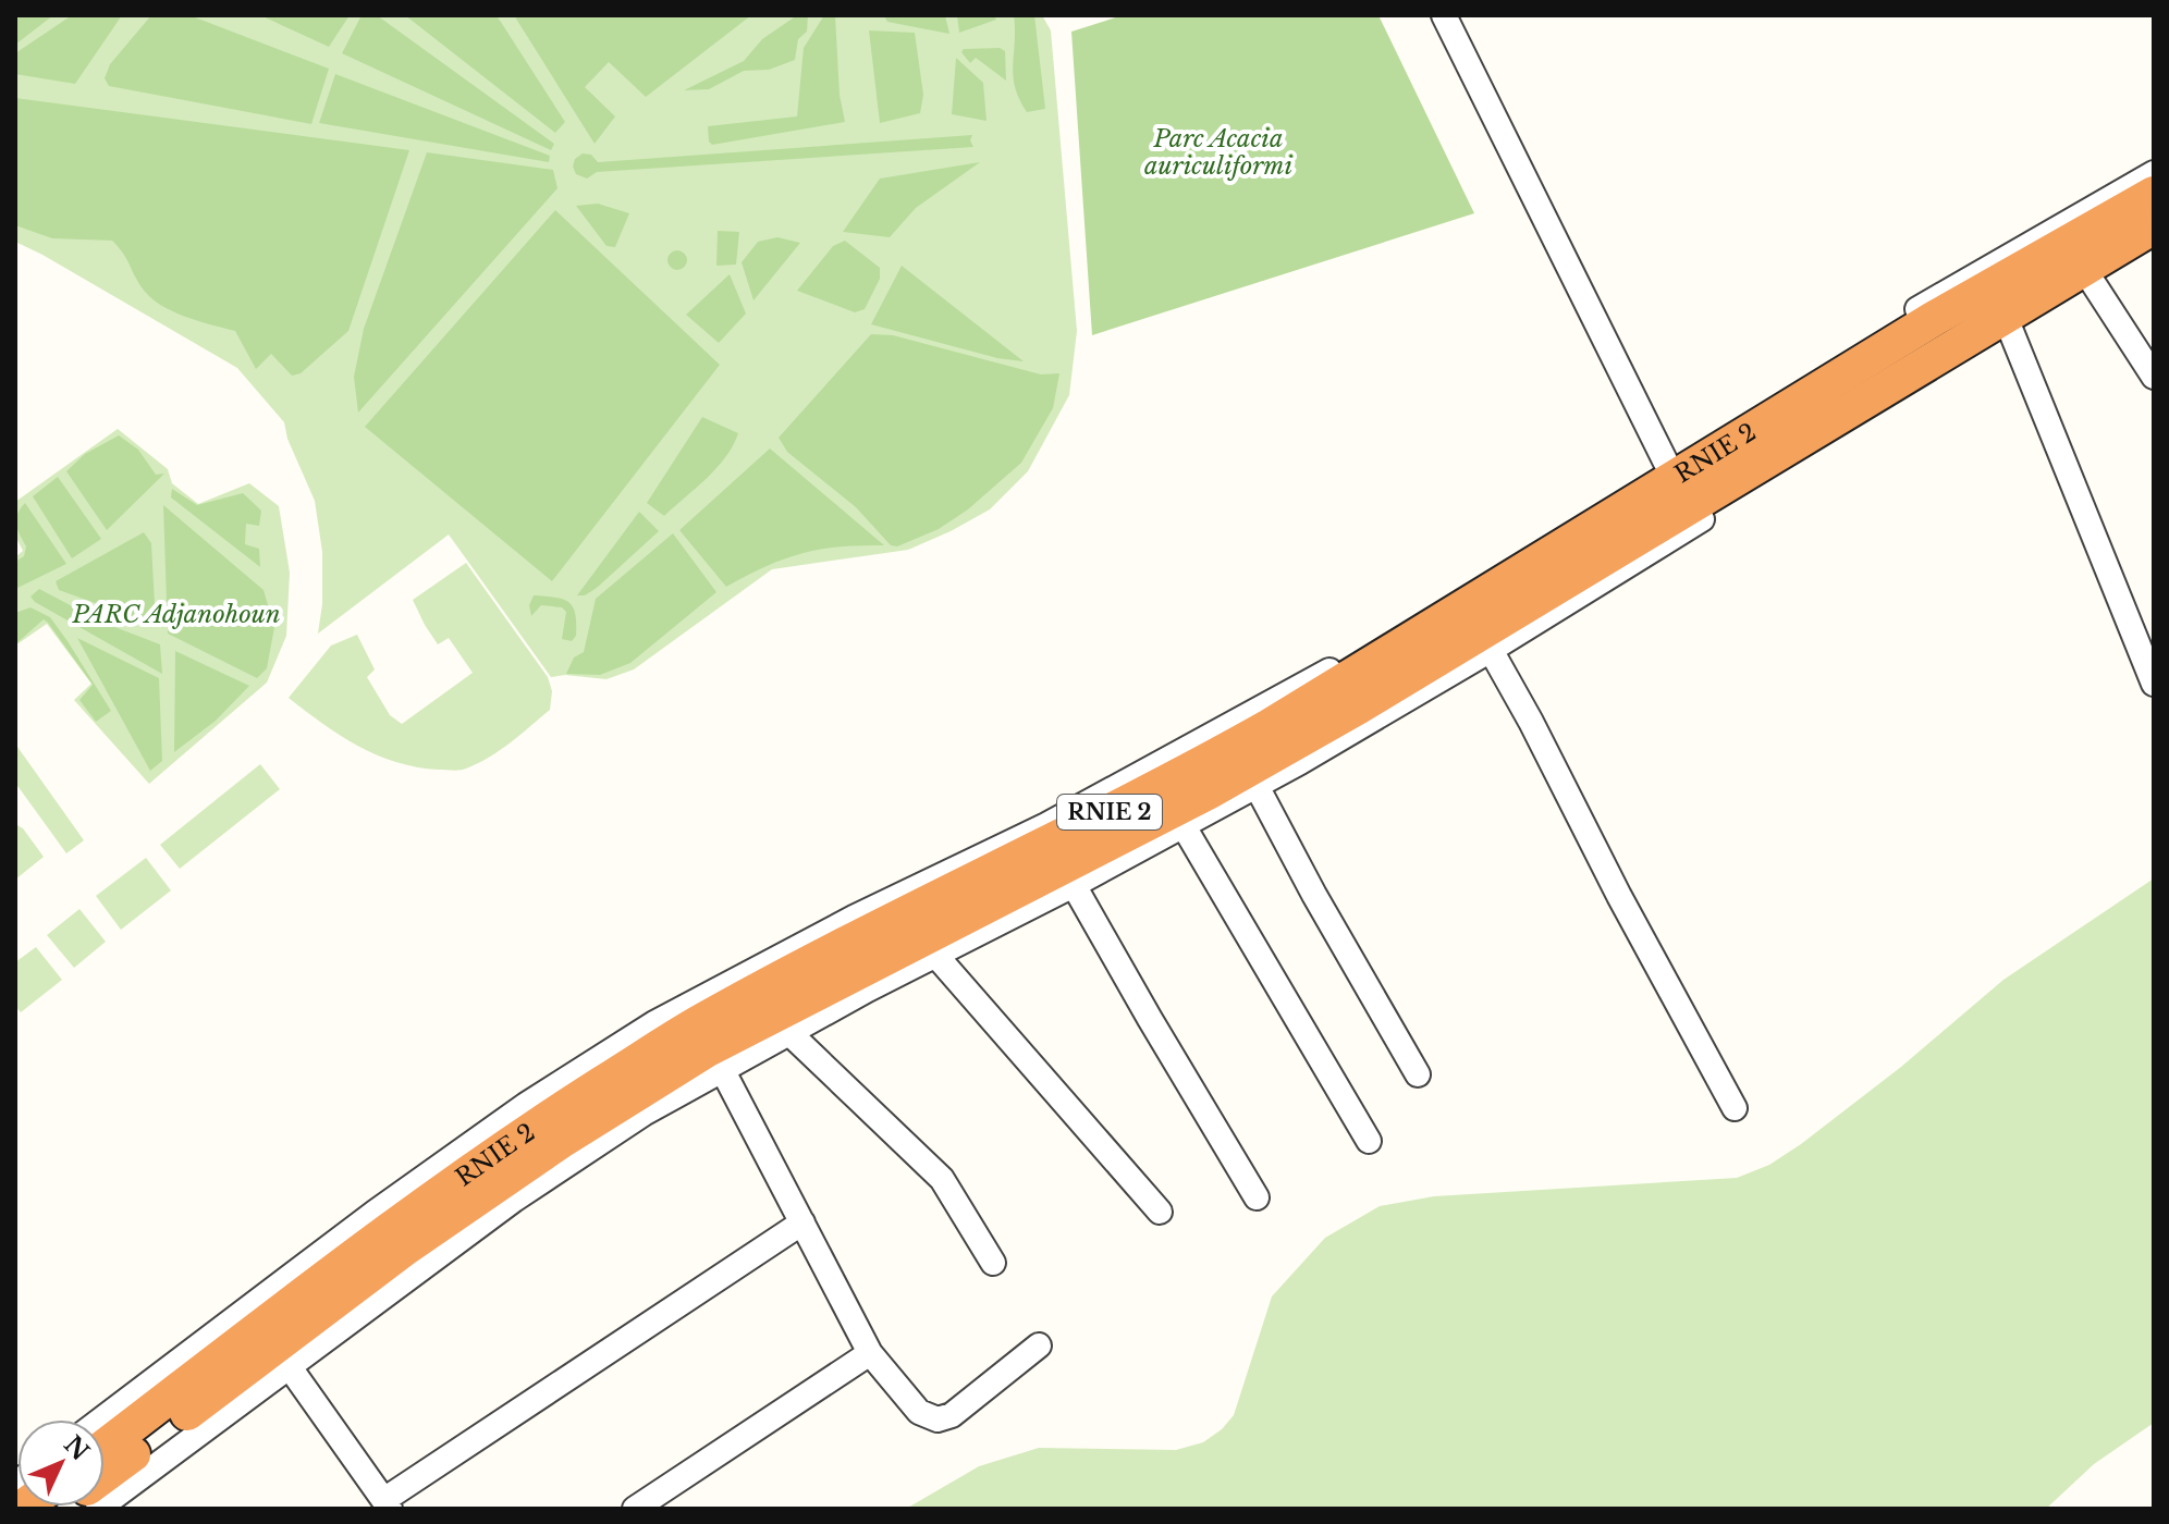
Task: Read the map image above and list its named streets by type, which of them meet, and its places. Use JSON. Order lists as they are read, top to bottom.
{
  "streets": {
    "highway": ["RNIE 2"]
  },
  "parks": ["Parc Acacia auriculiformi", "PARC Adjanohoun"],
  "north": "top right"
}
